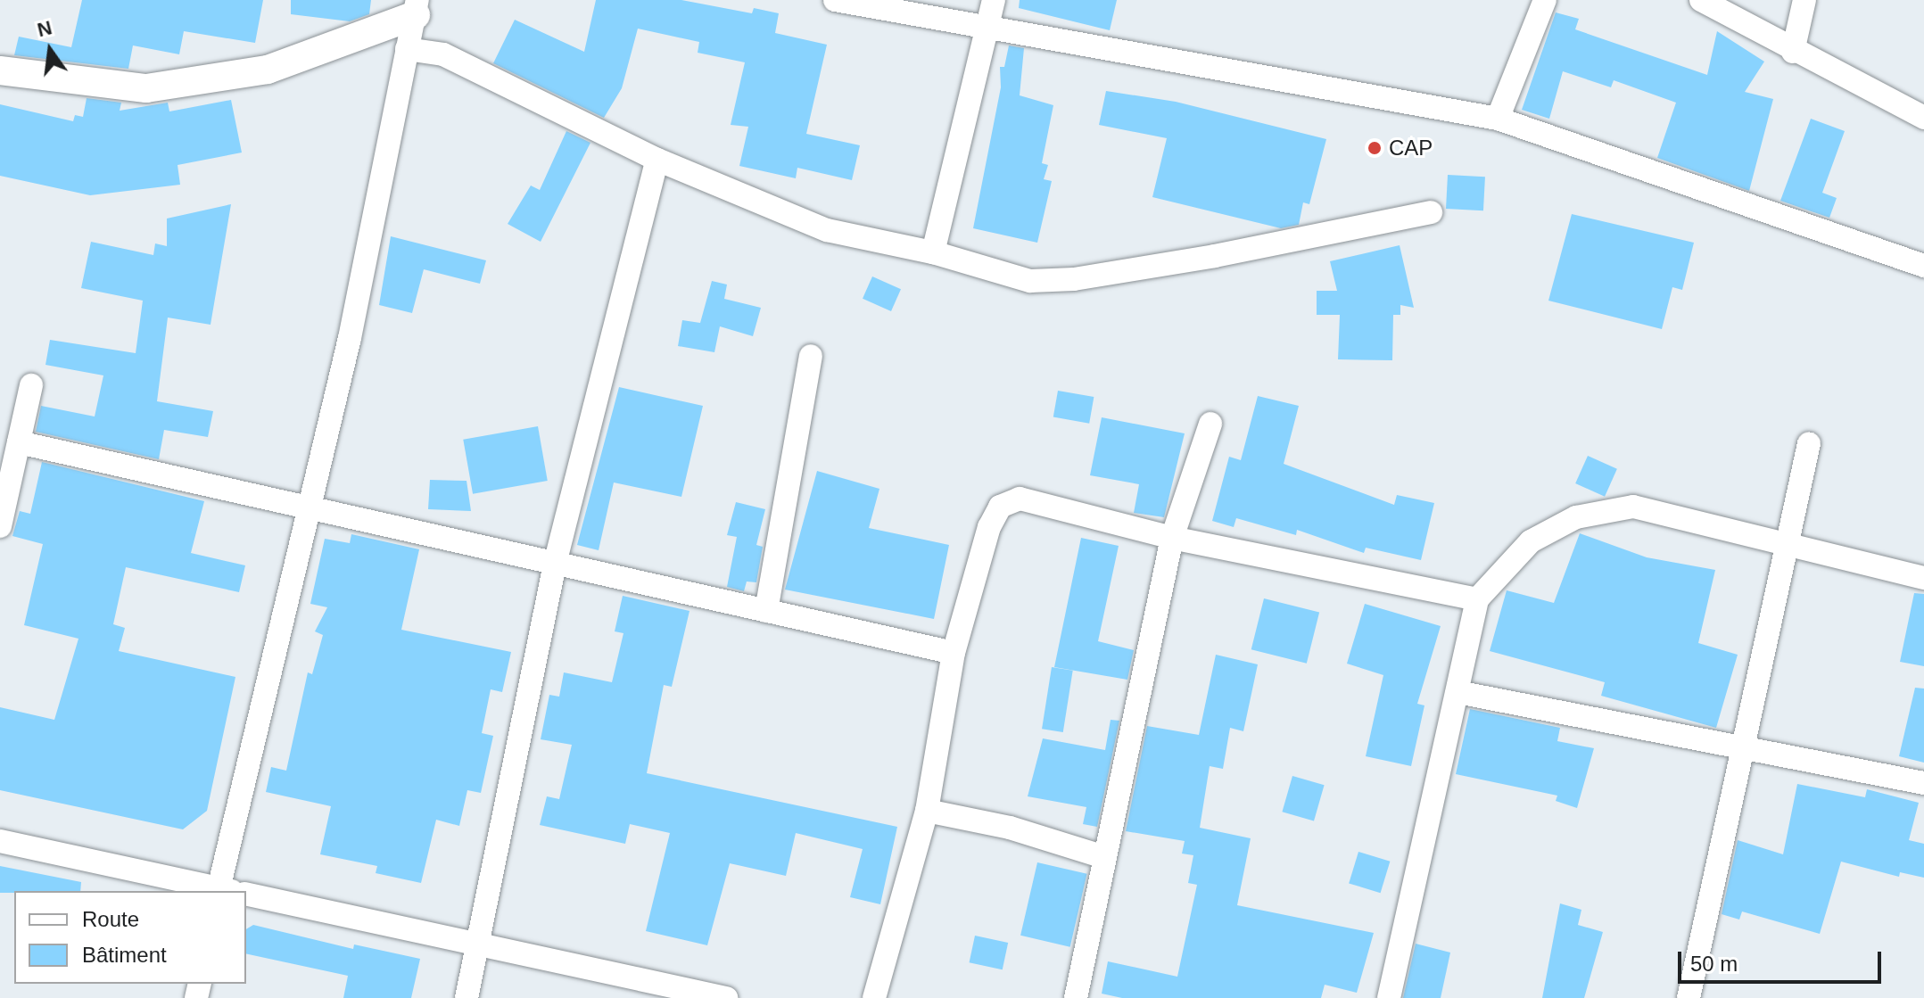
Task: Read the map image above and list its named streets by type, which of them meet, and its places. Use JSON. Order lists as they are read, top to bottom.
{
  "places": ["CAP"],
  "legend": ["Route", "Bâtiment"],
  "scale_bar": "50 m",
  "north": "top"
}
